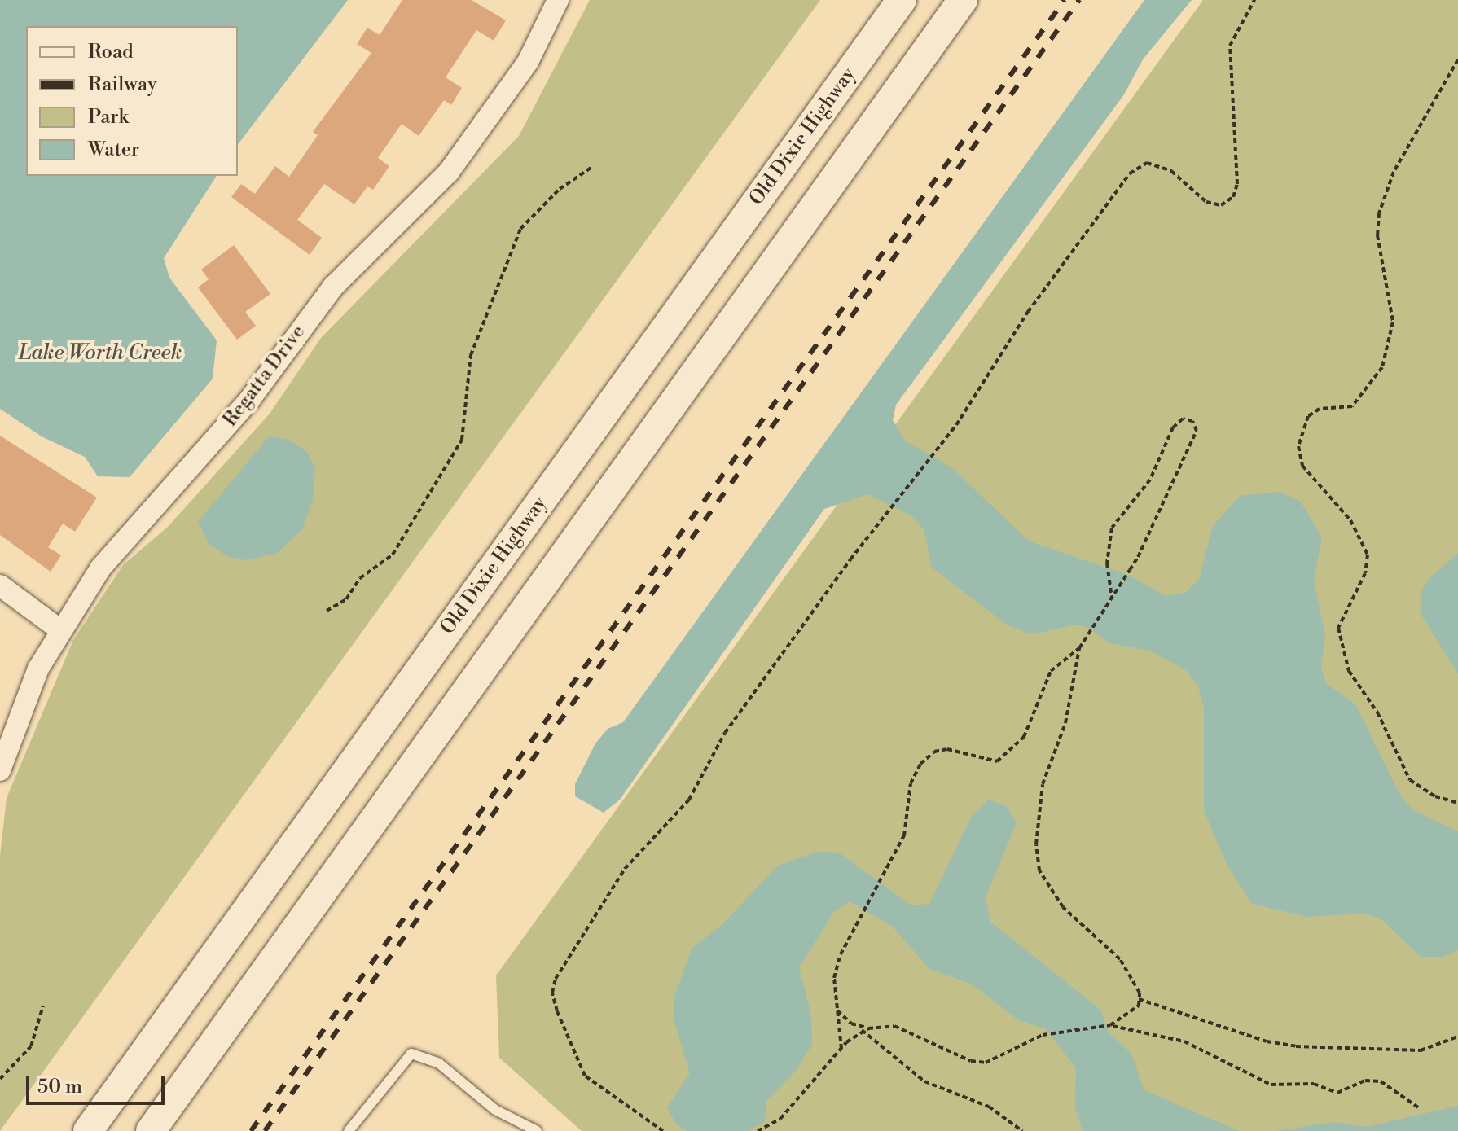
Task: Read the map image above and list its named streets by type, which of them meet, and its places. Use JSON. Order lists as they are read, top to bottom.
{
  "streets": {
    "main road": ["Old Dixie Highway"],
    "street": ["Regatta Drive"]
  },
  "water": ["Lake Worth Creek"],
  "legend": [
    "Road",
    "Railway",
    "Park",
    "Water"
  ],
  "scale_bar": "50 m"
}
